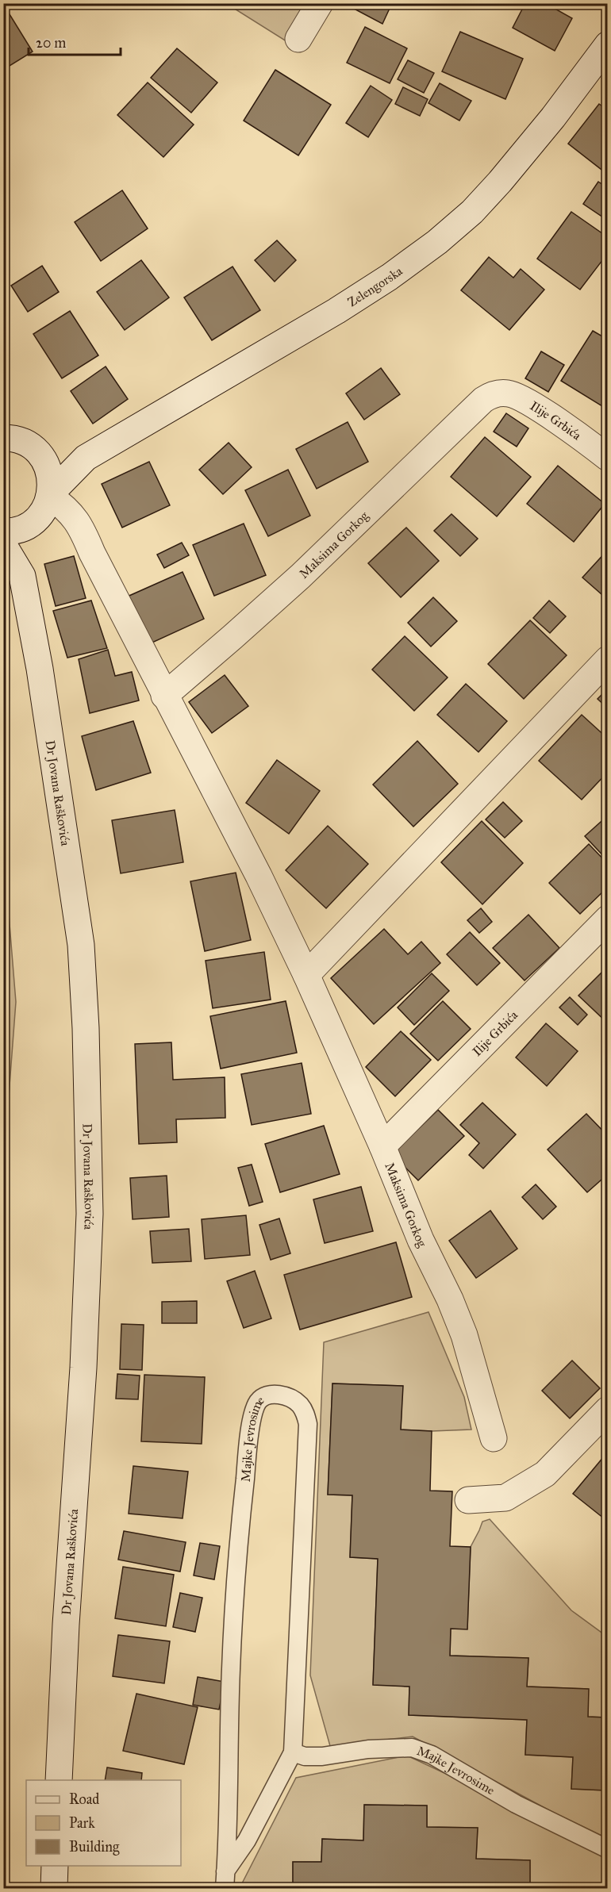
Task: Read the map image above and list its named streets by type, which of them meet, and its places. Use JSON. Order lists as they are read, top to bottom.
{
  "streets": {
    "street": [
      "Zelengorska",
      "Ilije Grbića",
      "Maksima Gorkog",
      "Dr Jovana Raškovića"
    ],
    "lane": ["Majke Jevrosime"]
  },
  "crossings": [
    ["Zelengorska", "Maksima Gorkog"],
    ["Zelengorska", "Dr Jovana Raškovića"],
    ["Ilije Grbića", "Maksima Gorkog"]
  ],
  "legend": ["Road", "Park", "Building"],
  "scale_bar": "20 m"
}
